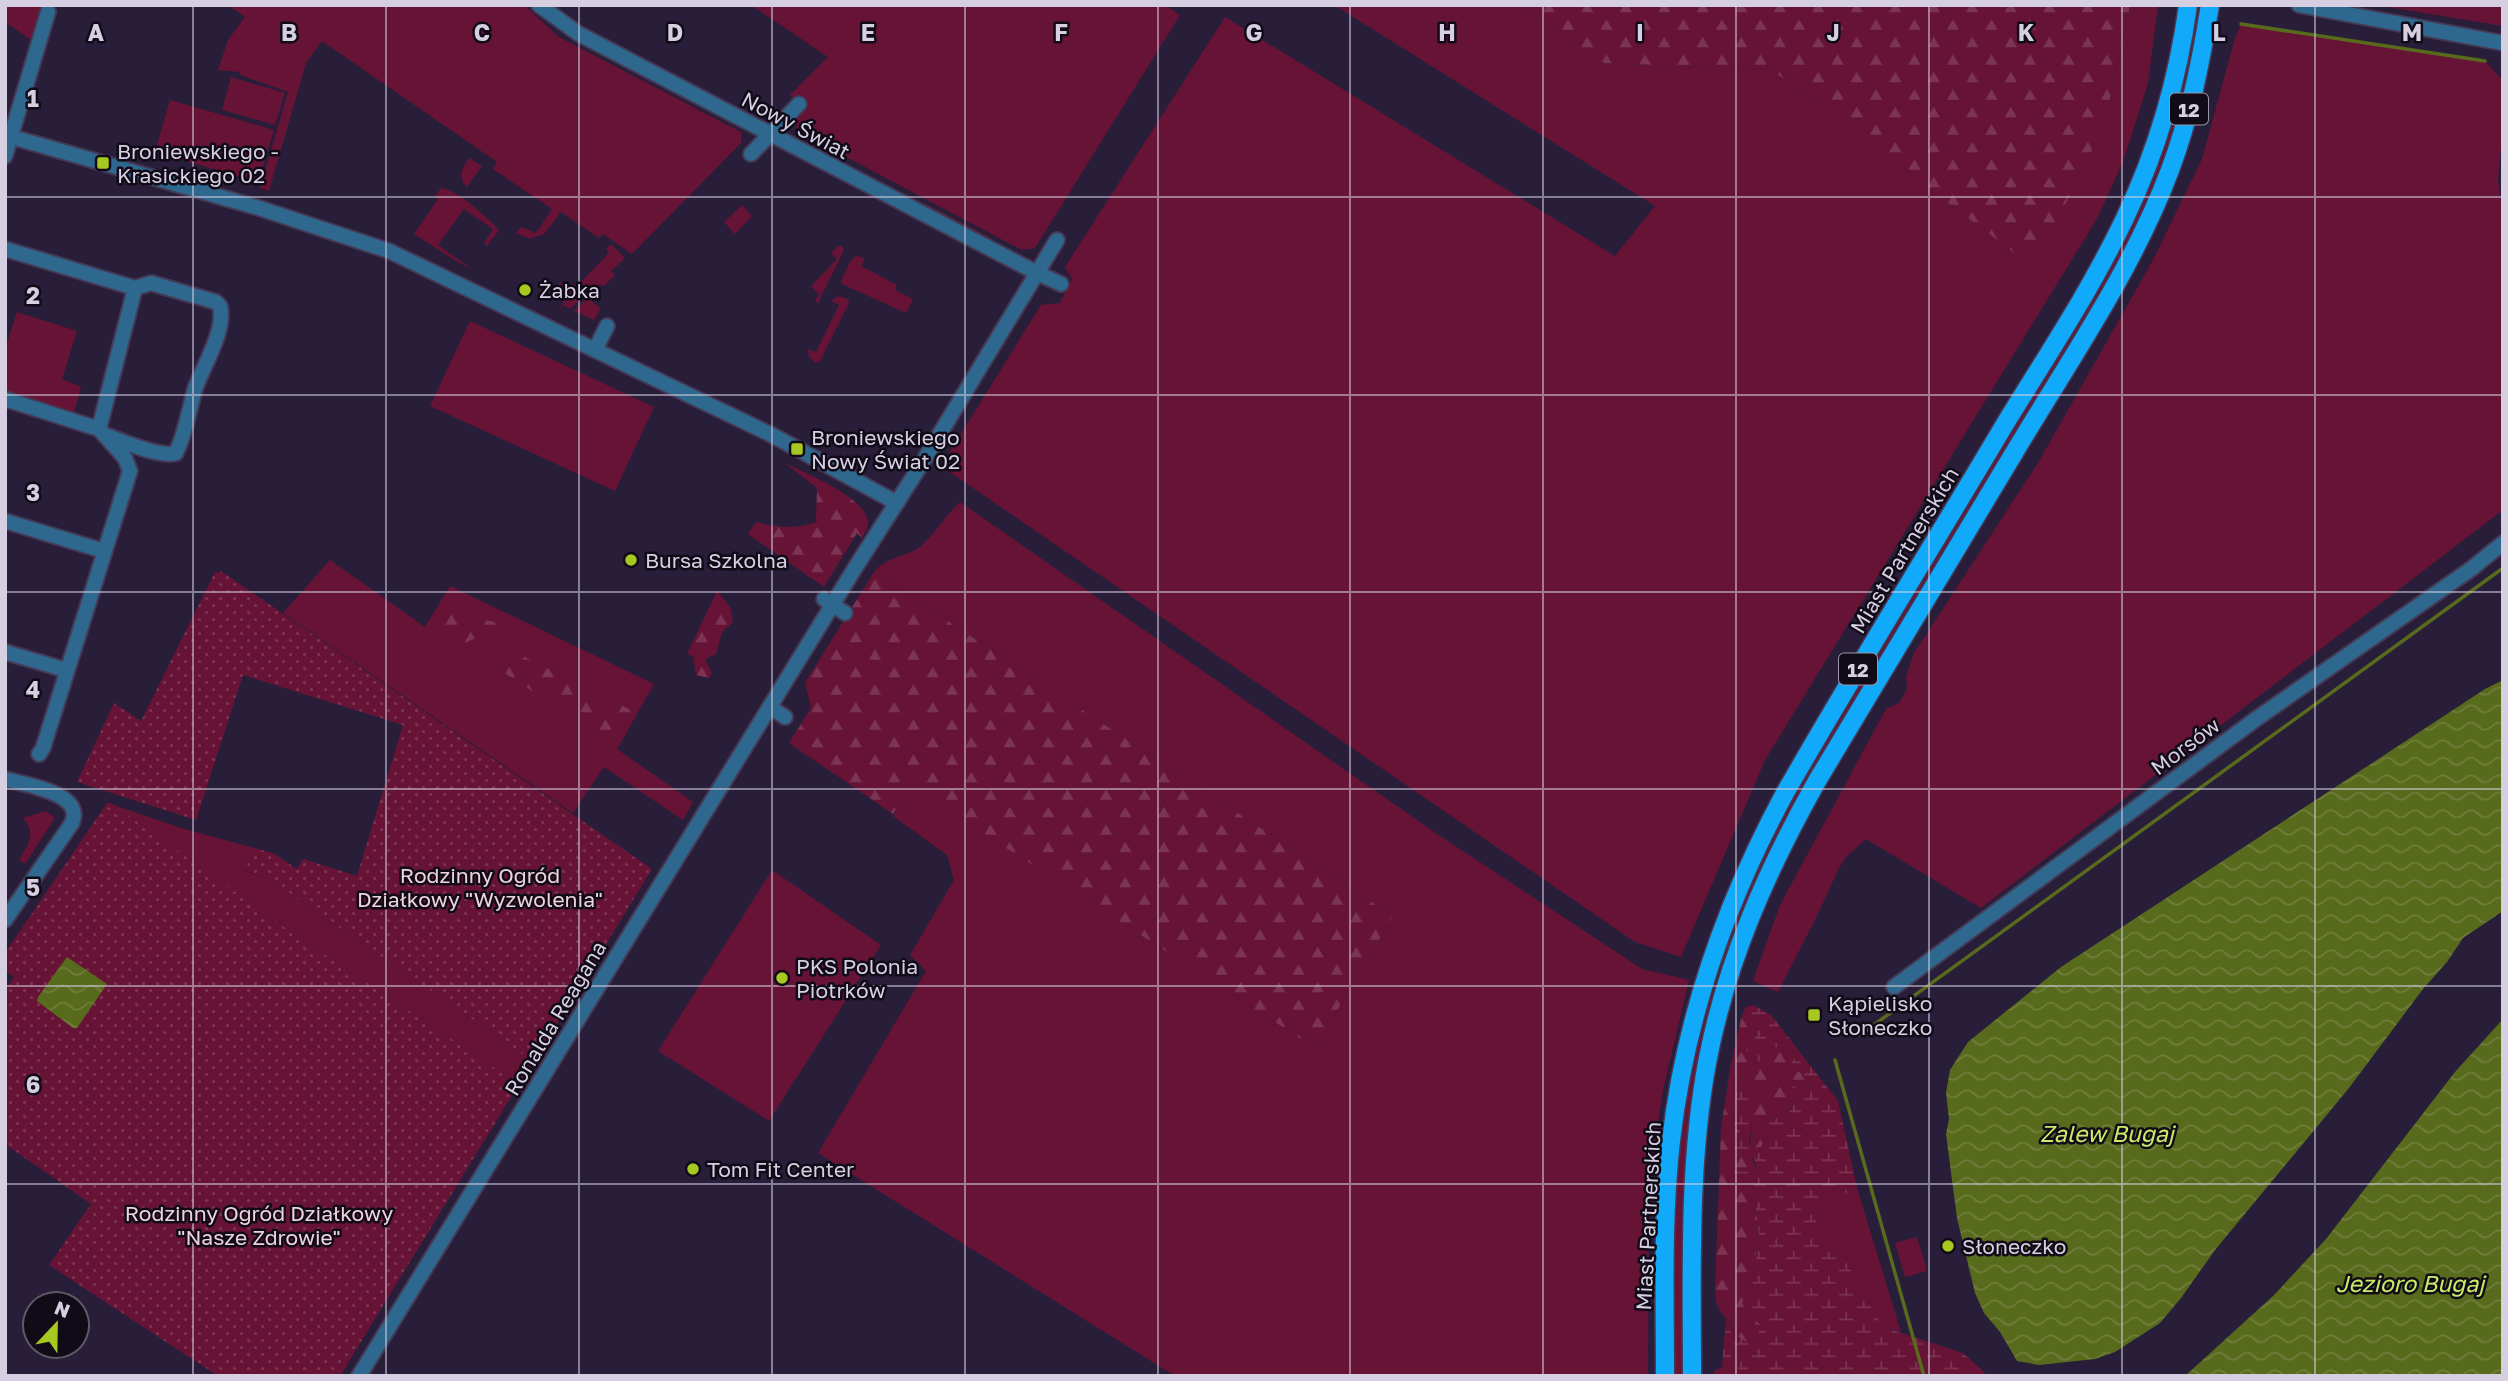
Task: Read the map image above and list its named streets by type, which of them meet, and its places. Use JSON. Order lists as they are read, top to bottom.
{
  "streets": {
    "main road": ["12", "Miast Partnerskich"],
    "street": ["Nowy Świat", "Morsów", "Ronalda Reagana"]
  },
  "water": ["Zalew Bugaj", "Jezioro Bugaj"],
  "parks": ["Rodzinny Ogród Działkowy \"Wyzwolenia\"", "Rodzinny Ogród Działkowy \"Nasze Zdrowie\""],
  "places": {
    "transit": ["Broniewskiego - Krasickiego 02", "Broniewskiego Nowy Świat 02", "Kąpielisko Słoneczko"],
    "other": [
      "Żabka",
      "Bursa Szkolna",
      "PKS Polonia Piotrków",
      "Tom Fit Center",
      "Słoneczko"
    ]
  },
  "north": "top",
  "grid": {
    "columns": [
      "A",
      "B",
      "C",
      "D",
      "E",
      "F",
      "G",
      "H",
      "I",
      "J",
      "K",
      "L",
      "M"
    ],
    "rows": [
      "1",
      "2",
      "3",
      "4",
      "5",
      "6"
    ]
  }
}
